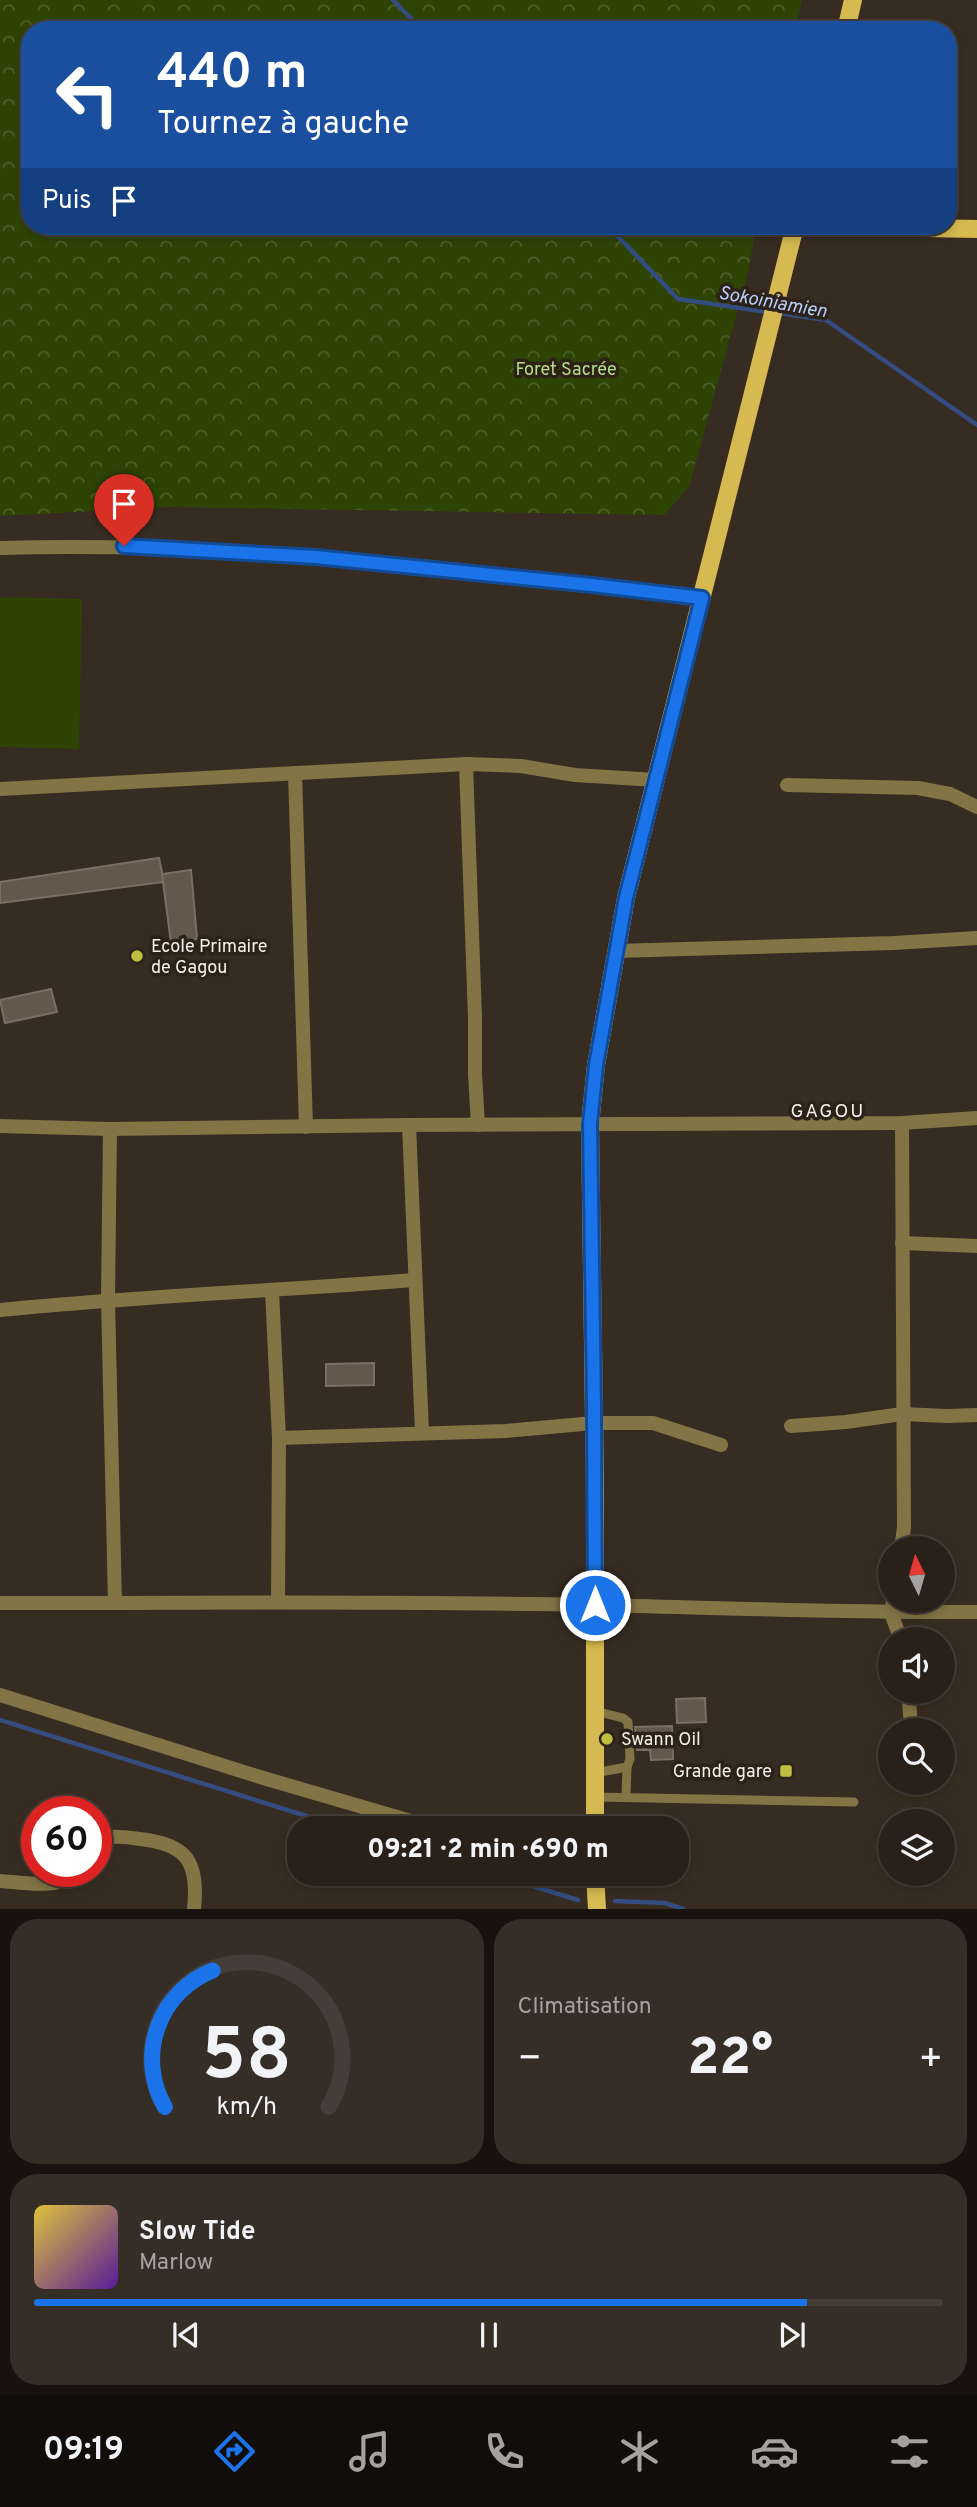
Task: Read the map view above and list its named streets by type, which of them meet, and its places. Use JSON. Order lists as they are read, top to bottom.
{
  "districts": ["GAGOU"],
  "water": ["Sokoiniamien"],
  "parks": ["Foret Sacrée"],
  "places": {
    "other": ["Ecole Primaire de Gagou", "Swann Oil"],
    "transit": ["Grande gare"]
  },
  "north": "top",
  "page": {
    "turn": ["440 m", "Tournez à gauche"],
    "then": "Puis",
    "limit": "60",
    "trip": "09:21 · 2 min · 690 m",
    "tile": "Climatisation",
    "heat": ["−", "22°", "+"],
    "song": ["Slow Tide", "Marlow"],
    "tabs": "09:19",
    "gauge": ["58", "km/h"]
  }
}
